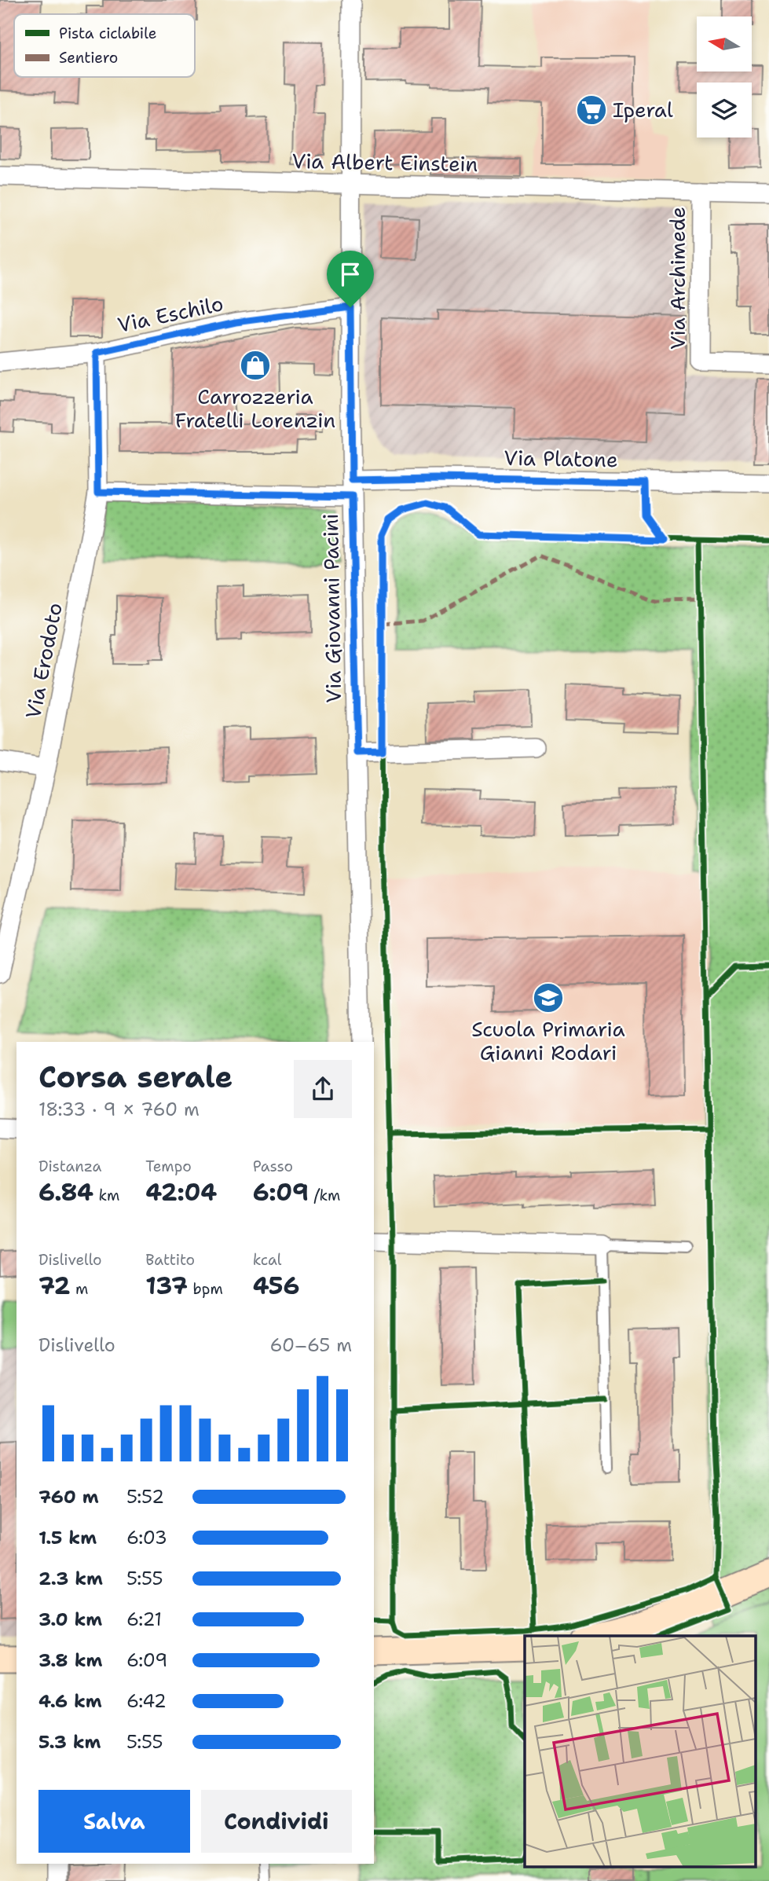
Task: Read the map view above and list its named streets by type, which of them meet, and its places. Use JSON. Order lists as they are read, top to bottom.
{
  "streets": {
    "street": [
      "Via Albert Einstein",
      "Via Archimede",
      "Via Eschilo",
      "Via Platone",
      "Via Giovanni Pacini",
      "Via Erodoto"
    ]
  },
  "crossings": [
    ["Via Albert Einstein", "Via Archimede"],
    ["Via Albert Einstein", "Via Giovanni Pacini"],
    ["Via Eschilo", "Via Giovanni Pacini"],
    ["Via Eschilo", "Via Erodoto"],
    ["Via Platone", "Via Giovanni Pacini"],
    ["Via Platone", "Via Erodoto"]
  ],
  "places": {
    "supermarket": ["Iperal"],
    "shop": ["Carrozzeria Fratelli Lorenzin"],
    "school or university": ["Scuola Primaria Gianni Rodari"]
  },
  "legend": ["Pista ciclabile", "Sentiero"],
  "north": "left",
  "page": {
    "heading": ["Corsa serale", "18:33 · 9 × 760 m"],
    "stats": [
      ["Distanza", "6.84 km"],
      ["Tempo", "42:04"],
      ["Passo", "6:09 /km"],
      ["Dislivello", "72 m"],
      ["Battito", "137 bpm"],
      ["kcal", "456"]
    ],
    "chart": ["Dislivello", "60–65 m"],
    "list": [
      {
        "name": "760 m",
        "note": "5:52"
      },
      {
        "name": "1.5 km",
        "note": "6:03"
      },
      {
        "name": "2.3 km",
        "note": "5:55"
      },
      {
        "name": "3.0 km",
        "note": "6:21"
      },
      {
        "name": "3.8 km",
        "note": "6:09"
      },
      {
        "name": "4.6 km",
        "note": "6:42"
      },
      {
        "name": "5.3 km",
        "note": "5:55"
      }
    ],
    "buttons": ["Salva", "Condividi"]
  }
}
